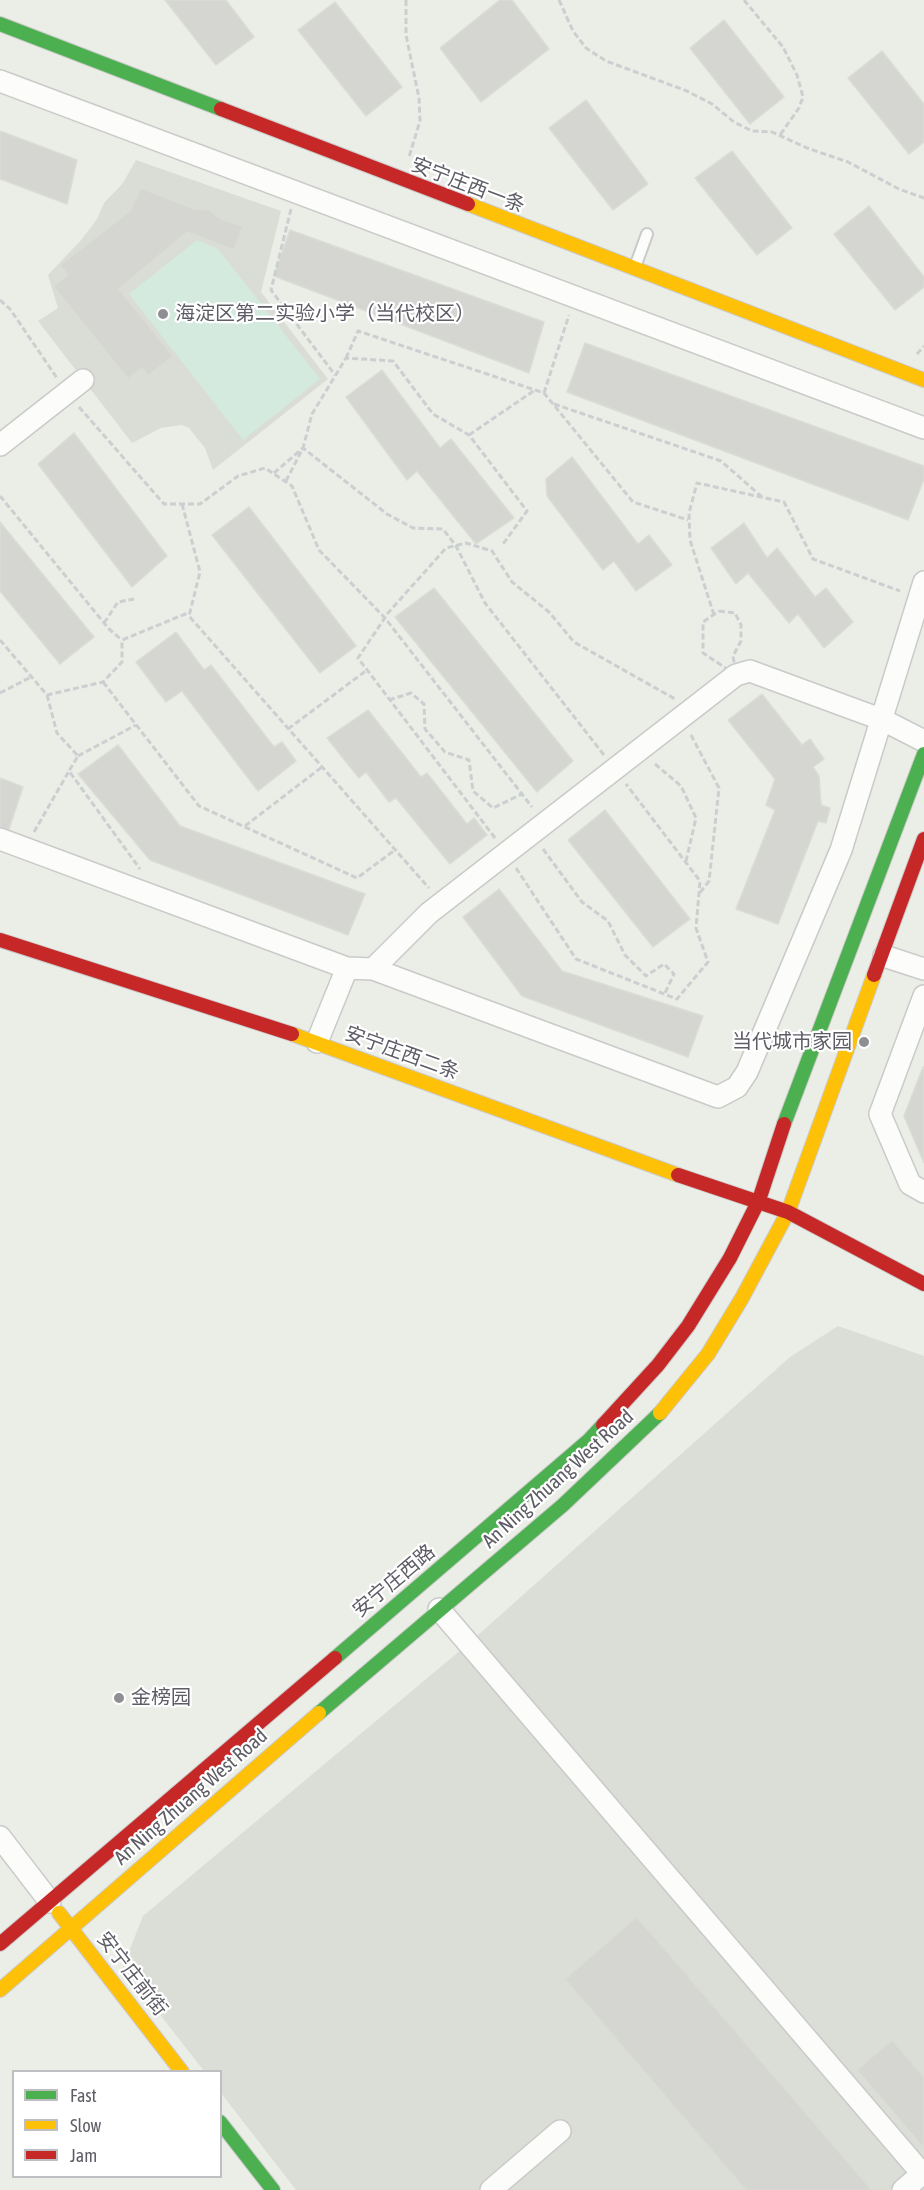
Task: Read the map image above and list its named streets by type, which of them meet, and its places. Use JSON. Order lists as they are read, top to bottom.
{
  "streets": {
    "main road": [
      "安宁庄西一条",
      "安宁庄西二条",
      "An Ning Zhuang West Road",
      "安宁庄西路",
      "安宁庄前街"
    ]
  },
  "crossings": [
    ["安宁庄西二条", "An Ning Zhuang West Road"],
    ["安宁庄西二条", "安宁庄西路"],
    ["An Ning Zhuang West Road", "安宁庄前街"],
    ["安宁庄西路", "安宁庄前街"]
  ],
  "places": ["海淀区第二实验小学（当代校区）", "当代城市家园", "金榜园"],
  "legend": ["Fast", "Slow", "Jam"]
}
